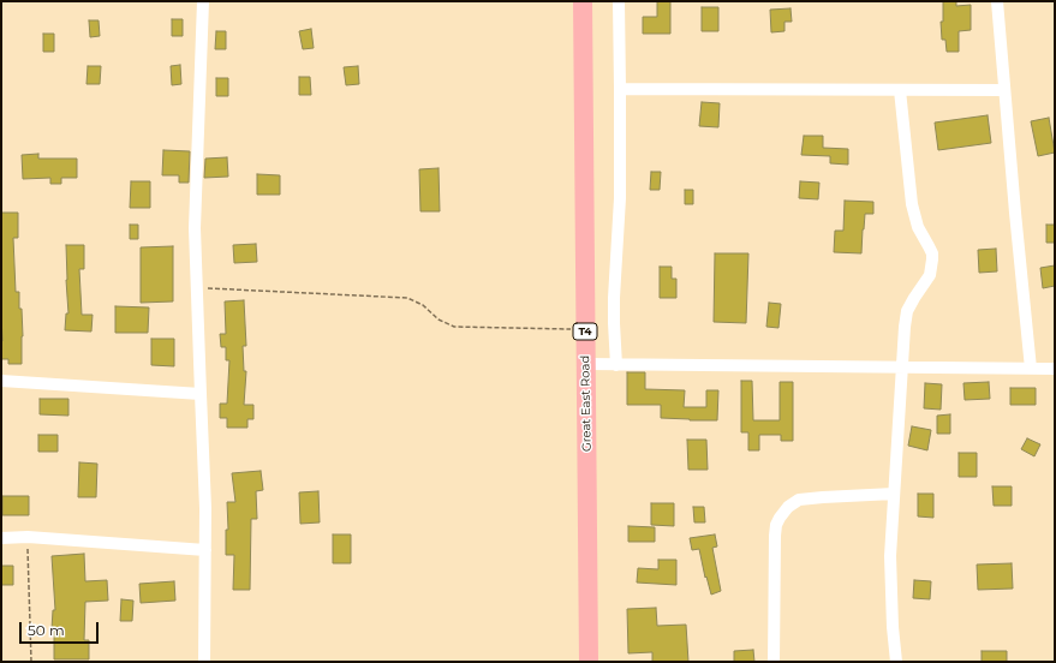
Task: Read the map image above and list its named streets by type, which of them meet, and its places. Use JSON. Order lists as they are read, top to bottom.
{
  "streets": {
    "highway": ["T4", "Great East Road"]
  },
  "scale_bar": "50 m"
}
